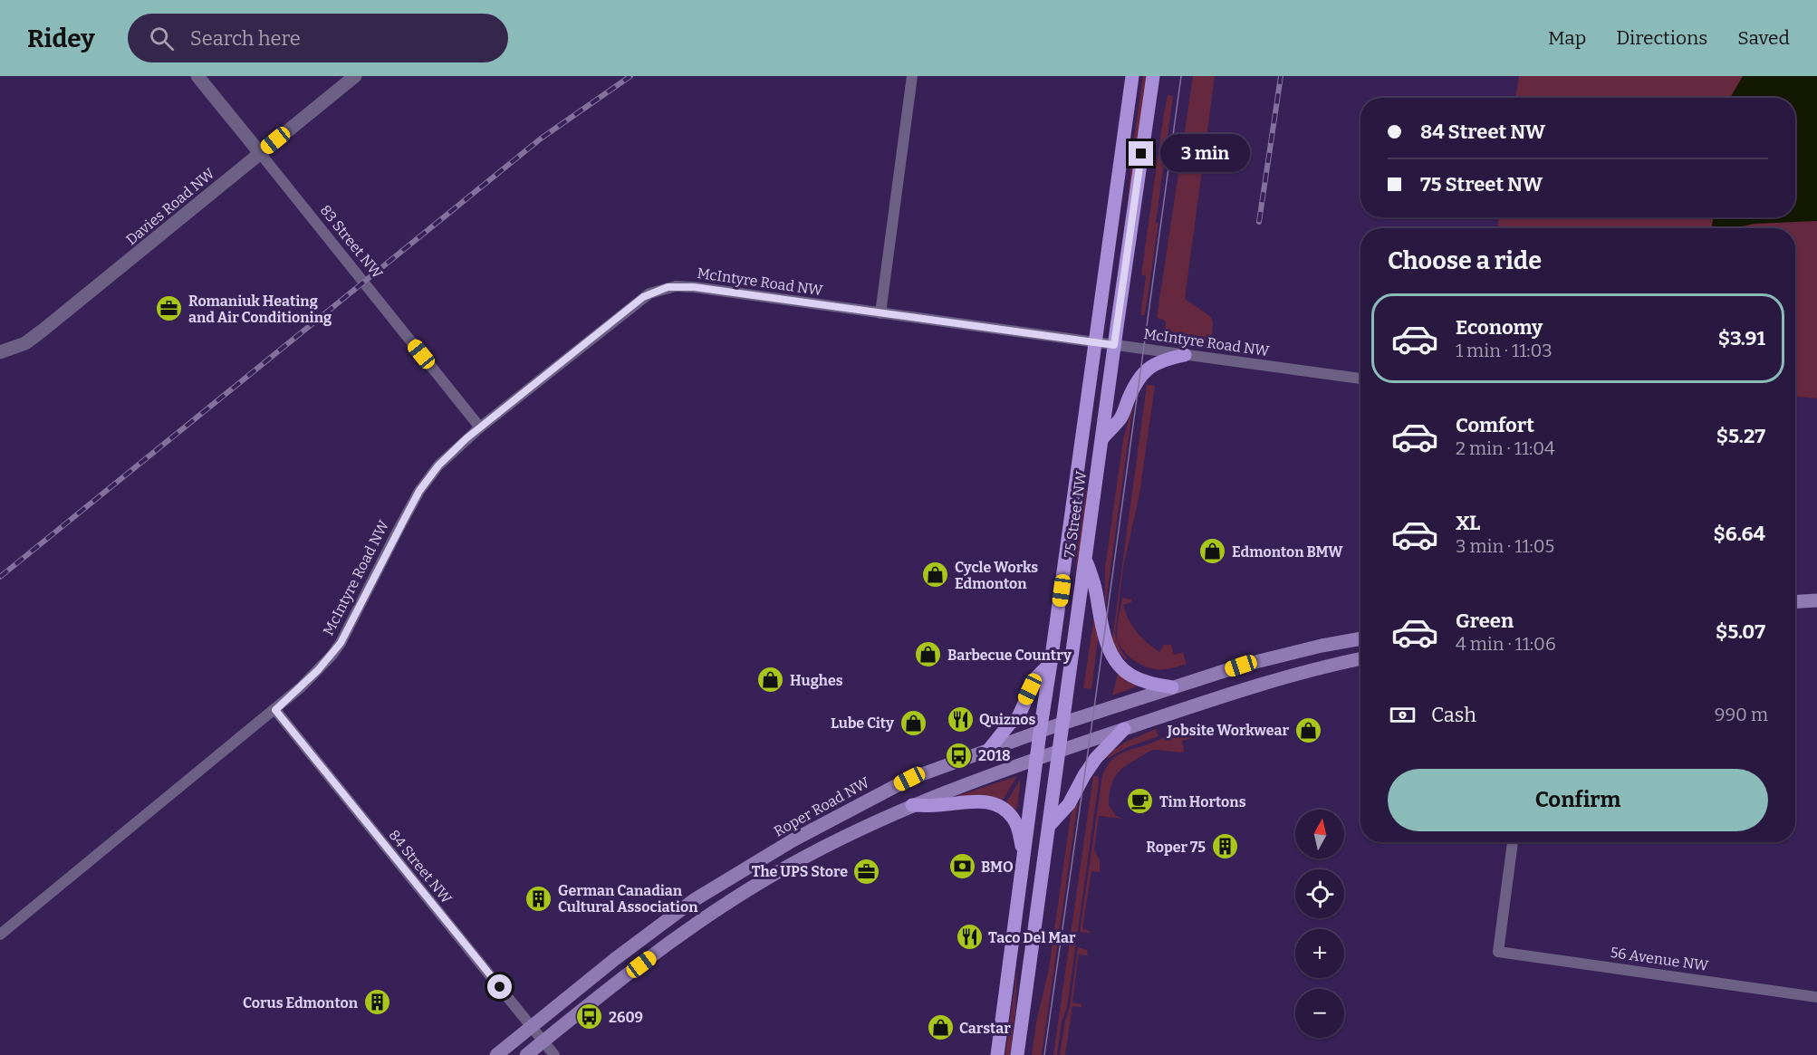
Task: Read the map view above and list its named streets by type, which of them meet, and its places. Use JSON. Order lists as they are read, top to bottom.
{
  "streets": {
    "main road": ["75 Street NW", "Roper Road NW"],
    "street": [
      "Davies Road NW",
      "83 Street NW",
      "McIntyre Road NW",
      "84 Street NW",
      "56 Avenue NW"
    ]
  },
  "crossings": [
    ["Davies Road NW", "83 Street NW"],
    ["83 Street NW", "McIntyre Road NW"],
    ["McIntyre Road NW", "75 Street NW"],
    ["McIntyre Road NW", "84 Street NW"],
    ["75 Street NW", "Roper Road NW"],
    ["Roper Road NW", "84 Street NW"]
  ],
  "places": {
    "office": ["Romaniuk Heating and Air Conditioning", "The UPS Store"],
    "shop": [
      "Edmonton BMW",
      "Cycle Works Edmonton",
      "Barbecue Country",
      "Hughes",
      "Lube City",
      "Jobsite Workwear",
      "Carstar"
    ],
    "restaurant": ["Quiznos", "Taco Del Mar"],
    "bus stop": ["2018", "2609"],
    "cafe": ["Tim Hortons"],
    "building": ["Roper 75", "German Canadian Cultural Association", "Corus Edmonton"],
    "bank": ["BMO"]
  },
  "north": "top",
  "page": {
    "header": "Ridey",
    "search": "Search here",
    "nav": ["Map", "Directions", "Saved"],
    "banner": ["84 Street NW", "75 Street NW"],
    "bubble": "3 min",
    "heading": "Choose a ride",
    "list": [
      {
        "name": "Economy",
        "note": "1 min · 11:03",
        "value": "$3.91"
      },
      {
        "name": "Comfort",
        "note": "2 min · 11:04",
        "value": "$5.27"
      },
      {
        "name": "XL",
        "note": "3 min · 11:05",
        "value": "$6.64"
      },
      {
        "name": "Green",
        "note": "4 min · 11:06",
        "value": "$5.07"
      }
    ],
    "pay": ["Cash", "990 m"],
    "buttons": "Confirm",
    "map_buttons": ["+", "−"]
  }
}
